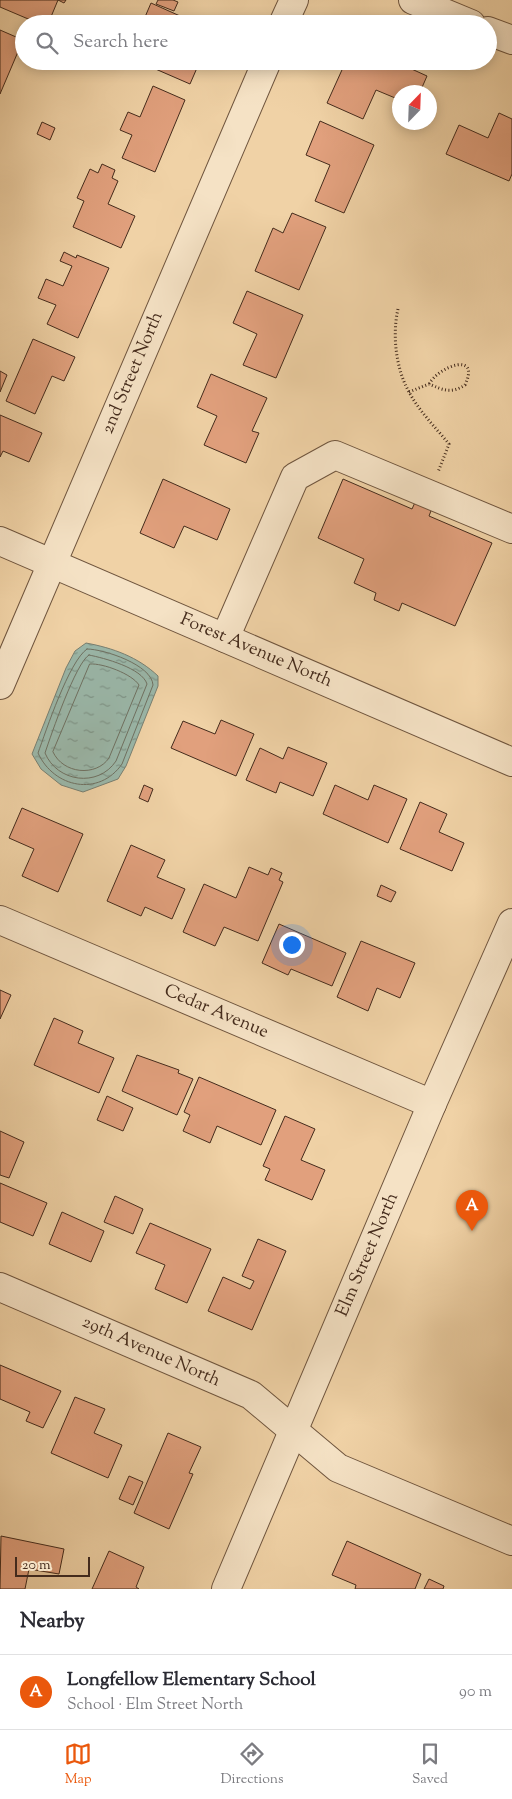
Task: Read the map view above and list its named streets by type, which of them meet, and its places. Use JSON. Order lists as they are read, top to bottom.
{
  "streets": {
    "street": [
      "2nd Street North",
      "Forest Avenue North",
      "Cedar Avenue",
      "Elm Street North",
      "29th Avenue North"
    ]
  },
  "crossings": [
    ["2nd Street North", "Forest Avenue North"],
    ["Cedar Avenue", "Elm Street North"],
    ["Elm Street North", "29th Avenue North"]
  ],
  "scale_bar": "20 m",
  "north": "top right",
  "page": {
    "search": "Search here",
    "pins": "A",
    "scale": "20 m",
    "heading": "Nearby",
    "list": [
      {
        "mark": "A",
        "name": "Longfellow Elementary School",
        "note": "School · Elm Street North",
        "value": "90 m"
      }
    ],
    "nav": ["Map", "Directions", "Saved"]
  }
}
